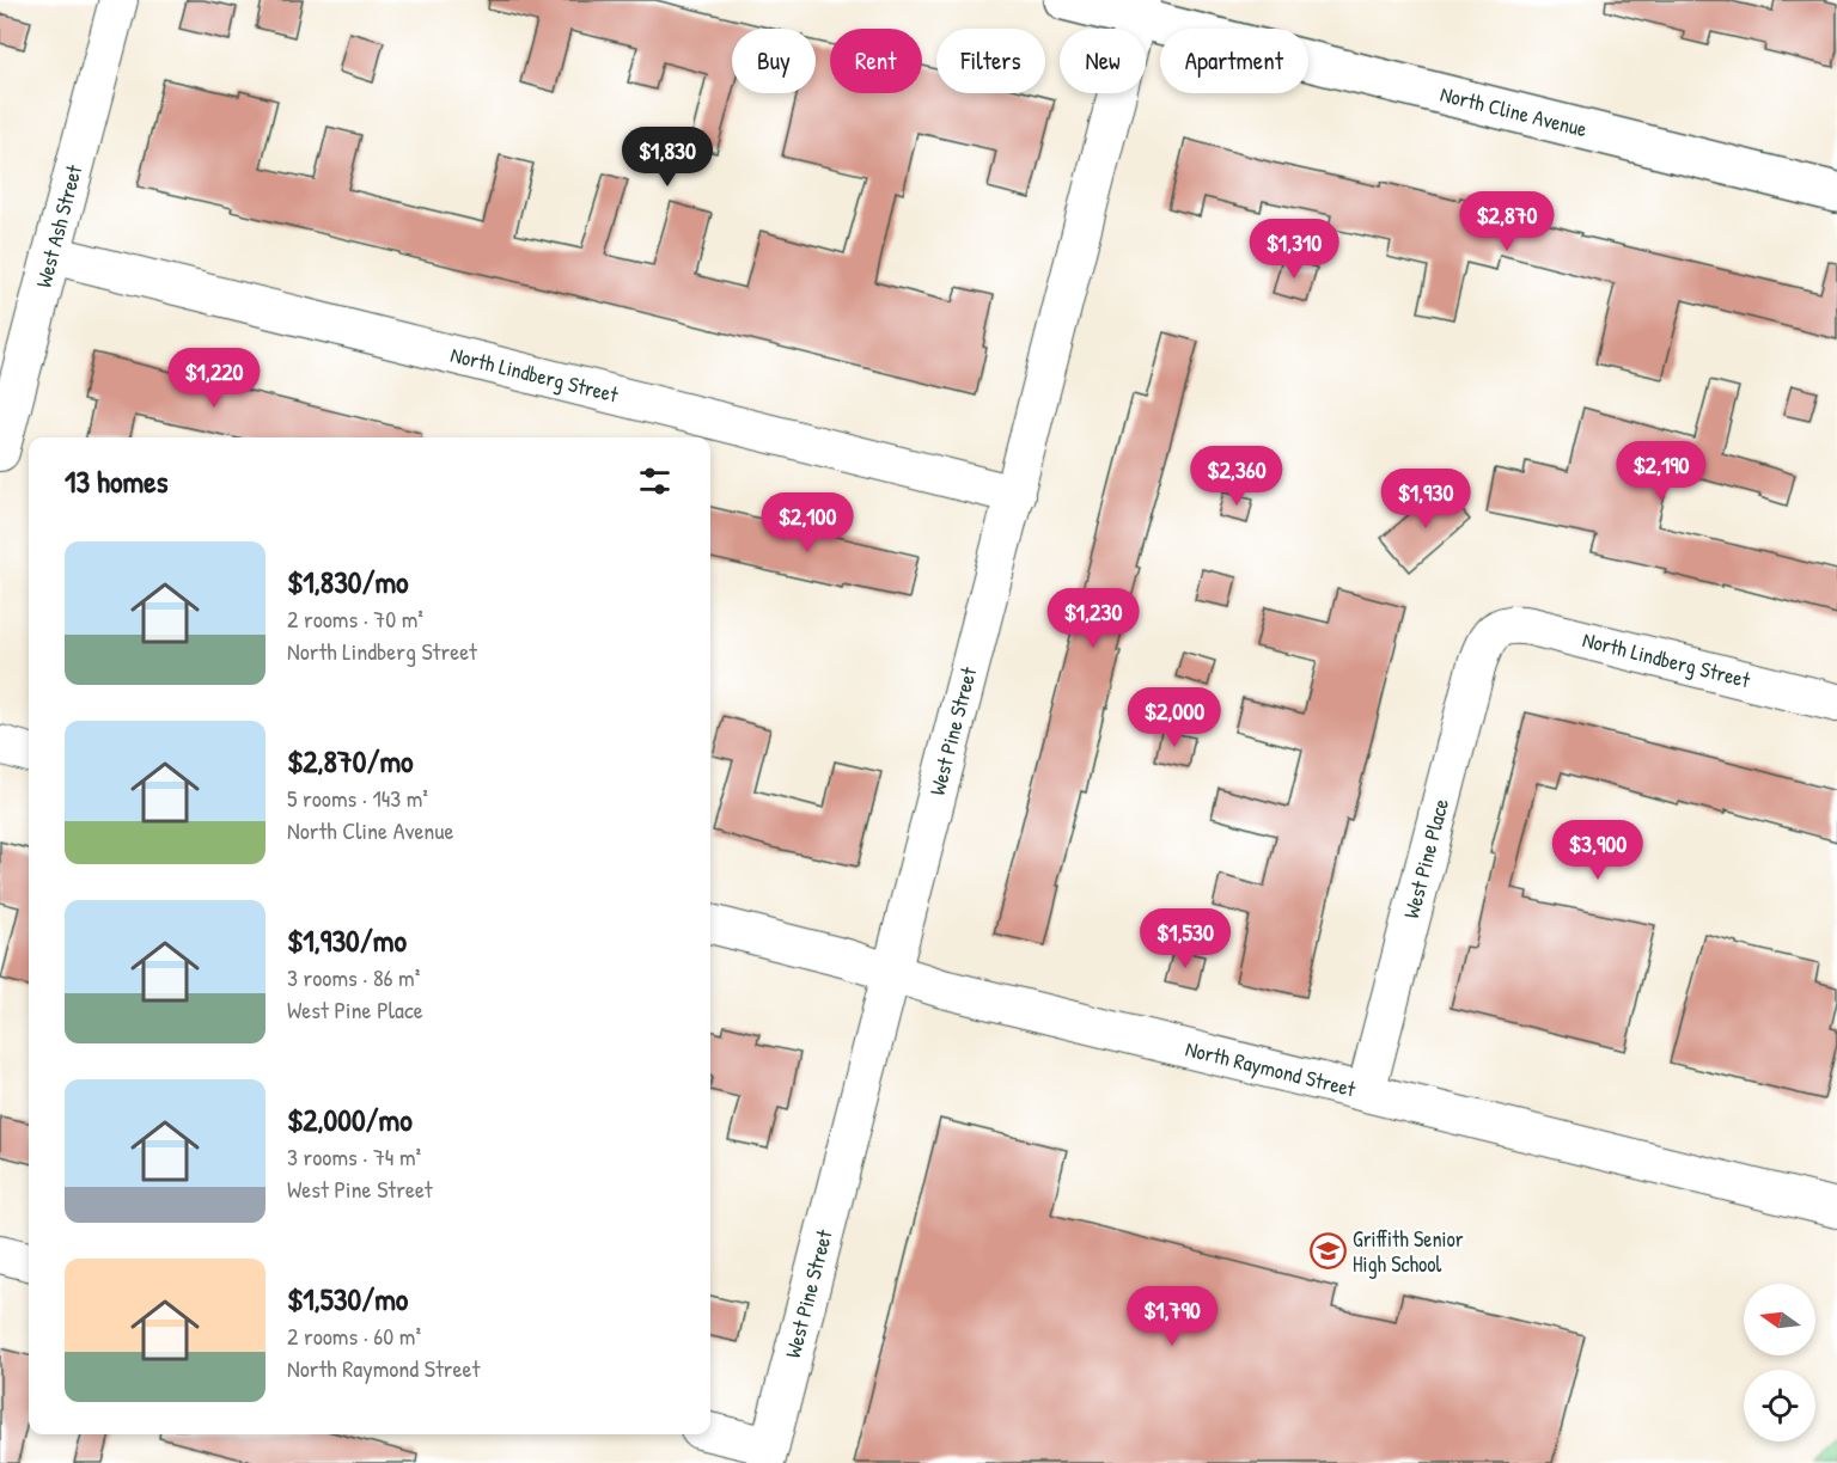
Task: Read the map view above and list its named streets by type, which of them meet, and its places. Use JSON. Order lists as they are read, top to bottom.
{
  "streets": {
    "street": [
      "North Cline Avenue",
      "West Ash Street",
      "North Lindberg Street",
      "West Pine Street",
      "West Pine Place",
      "North Raymond Street"
    ]
  },
  "crossings": [
    ["North Cline Avenue", "West Pine Street"],
    ["West Ash Street", "North Lindberg Street"],
    ["North Lindberg Street", "West Pine Street"],
    ["North Lindberg Street", "West Pine Place"],
    ["West Pine Street", "North Raymond Street"],
    ["West Pine Place", "North Raymond Street"]
  ],
  "places": {
    "school or university": ["Griffith Senior High School"]
  },
  "north": "left",
  "page": {
    "chip": [
      "Buy",
      "Rent",
      "Filters",
      "New",
      "Apartment"
    ],
    "price": [
      "$1,830",
      "$2,870",
      "$1,310",
      "$1,220",
      "$2,190",
      "$2,360",
      "$1,930",
      "$2,100",
      "$1,230",
      "$2,000",
      "$3,900",
      "$1,530",
      "$1,790"
    ],
    "heading": "13 homes",
    "list": [
      {
        "name": "$1,830/mo",
        "note": "2 rooms · 70 m² · North Lindberg Street"
      },
      {
        "name": "$2,870/mo",
        "note": "5 rooms · 143 m² · North Cline Avenue"
      },
      {
        "name": "$1,930/mo",
        "note": "3 rooms · 86 m² · West Pine Place"
      },
      {
        "name": "$2,000/mo",
        "note": "3 rooms · 74 m² · West Pine Street"
      },
      {
        "name": "$1,530/mo",
        "note": "2 rooms · 60 m² · North Raymond Street"
      }
    ]
  }
}
